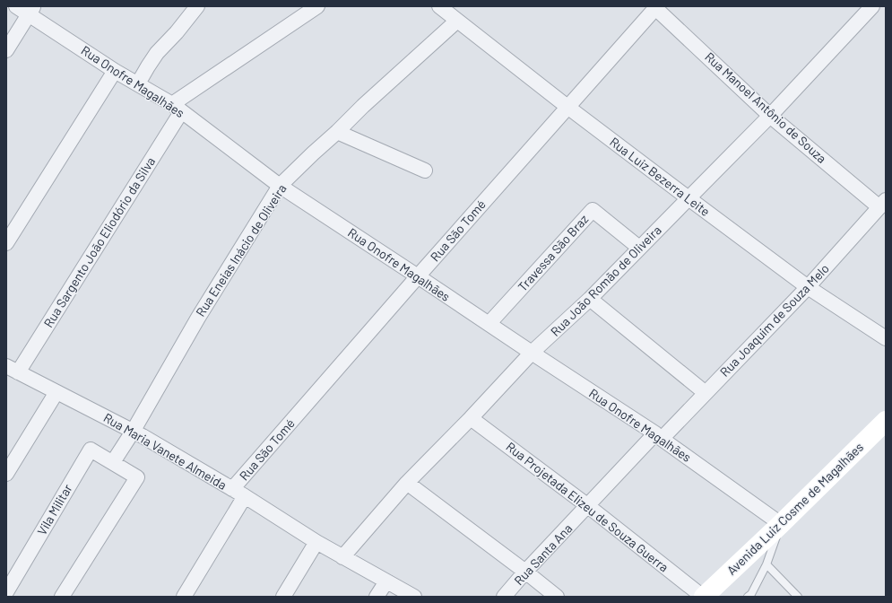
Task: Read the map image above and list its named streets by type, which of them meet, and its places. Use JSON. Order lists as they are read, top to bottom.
{
  "streets": {
    "main road": ["Avenida Luiz Cosme de Magalhães"],
    "street": [
      "Rua Onofre Magalhães",
      "Rua Manoel Antônio de Souza",
      "Rua Luiz Bezerra Leite",
      "Rua São Tomé",
      "Rua Sargento João Eliodório da Silva",
      "Rua Eneias Inácio de Oliveira",
      "Travessa São Braz",
      "Rua João Romão de Oliveira",
      "Rua Joaquim de Souza Melo",
      "Rua Maria Vanete Almeida",
      "Rua Projetada Elizeu de Souza Guerra",
      "Vila Militar",
      "Rua Santa Ana"
    ]
  },
  "crossings": [
    ["Rua Onofre Magalhães", "Rua São Tomé"],
    ["Rua Onofre Magalhães", "Rua Sargento João Eliodório da Silva"],
    ["Rua Onofre Magalhães", "Rua Eneias Inácio de Oliveira"],
    ["Rua Onofre Magalhães", "Travessa São Braz"],
    ["Rua Onofre Magalhães", "Rua João Romão de Oliveira"],
    ["Rua Onofre Magalhães", "Rua Joaquim de Souza Melo"],
    ["Rua Onofre Magalhães", "Avenida Luiz Cosme de Magalhães"],
    ["Rua Onofre Magalhães", "Rua Santa Ana"],
    ["Rua Manoel Antônio de Souza", "Rua São Tomé"],
    ["Rua Manoel Antônio de Souza", "Rua João Romão de Oliveira"],
    ["Rua Manoel Antônio de Souza", "Rua Joaquim de Souza Melo"],
    ["Rua Luiz Bezerra Leite", "Rua São Tomé"],
    ["Rua Luiz Bezerra Leite", "Rua Eneias Inácio de Oliveira"],
    ["Rua Luiz Bezerra Leite", "Rua João Romão de Oliveira"],
    ["Rua Luiz Bezerra Leite", "Rua Joaquim de Souza Melo"],
    ["Rua São Tomé", "Rua Maria Vanete Almeida"],
    ["Rua Sargento João Eliodório da Silva", "Rua Maria Vanete Almeida"],
    ["Rua Eneias Inácio de Oliveira", "Rua Maria Vanete Almeida"],
    ["Travessa São Braz", "Rua João Romão de Oliveira"],
    ["Rua João Romão de Oliveira", "Rua Maria Vanete Almeida"],
    ["Rua João Romão de Oliveira", "Rua Projetada Elizeu de Souza Guerra"],
    ["Rua Joaquim de Souza Melo", "Rua Santa Ana"],
    ["Rua Projetada Elizeu de Souza Guerra", "Avenida Luiz Cosme de Magalhães"],
    ["Rua Projetada Elizeu de Souza Guerra", "Rua Santa Ana"]
  ]
}
